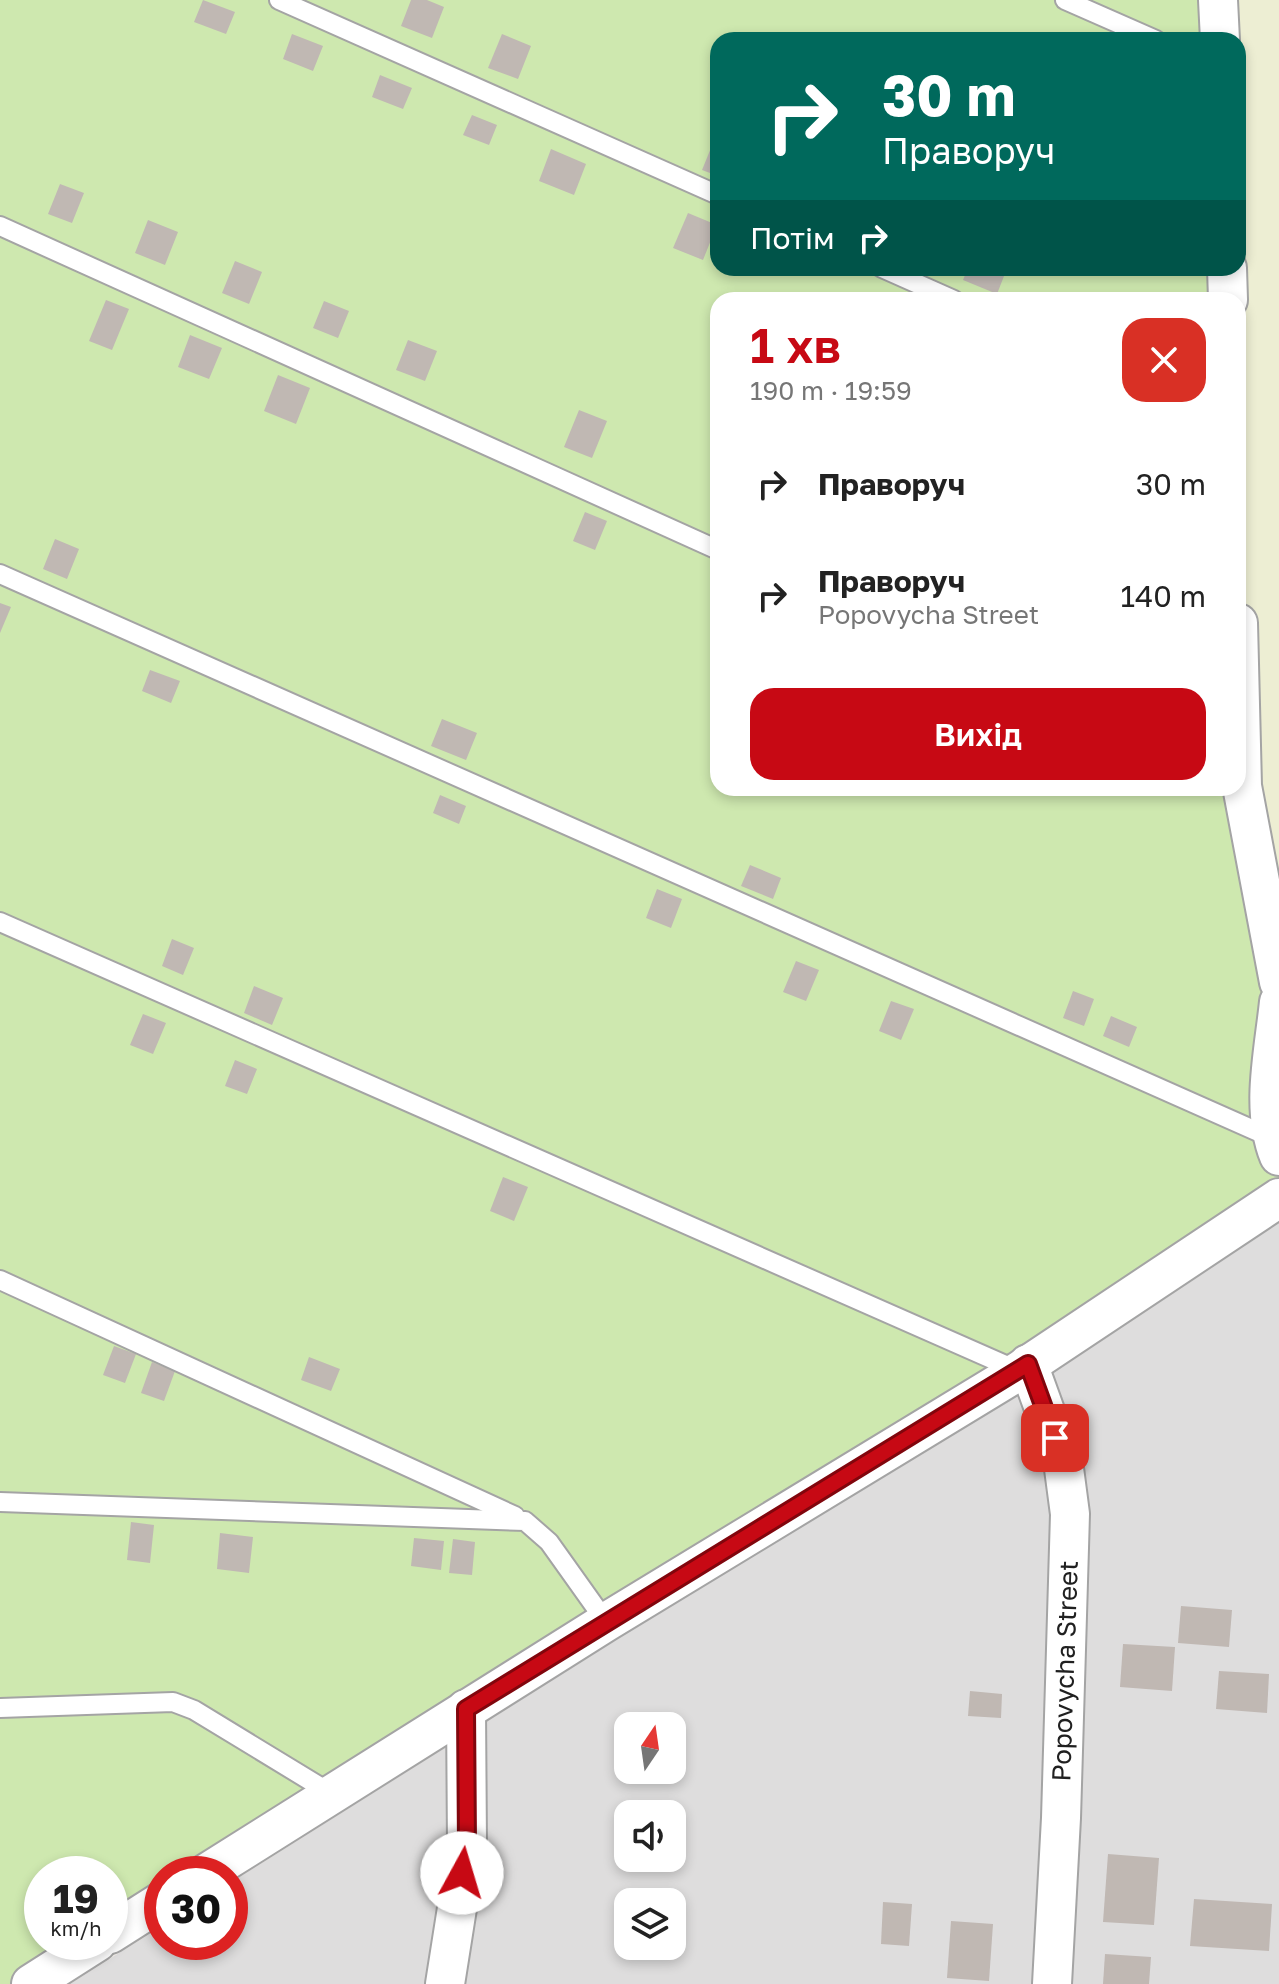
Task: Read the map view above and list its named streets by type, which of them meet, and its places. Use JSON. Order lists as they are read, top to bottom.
{
  "streets": {
    "street": ["Popovycha Street"]
  },
  "north": "top",
  "page": {
    "turn": ["30 m", "Праворуч"],
    "then": "Потім",
    "heading": ["1 хв", "190 m · 19:59"],
    "list": [
      {
        "name": "Праворуч",
        "value": "30 m"
      },
      {
        "name": "Праворуч",
        "note": "Popovycha Street",
        "value": "140 m"
      }
    ],
    "buttons": "Вихід",
    "speed": "19 km/h",
    "limit": "30"
  }
}
